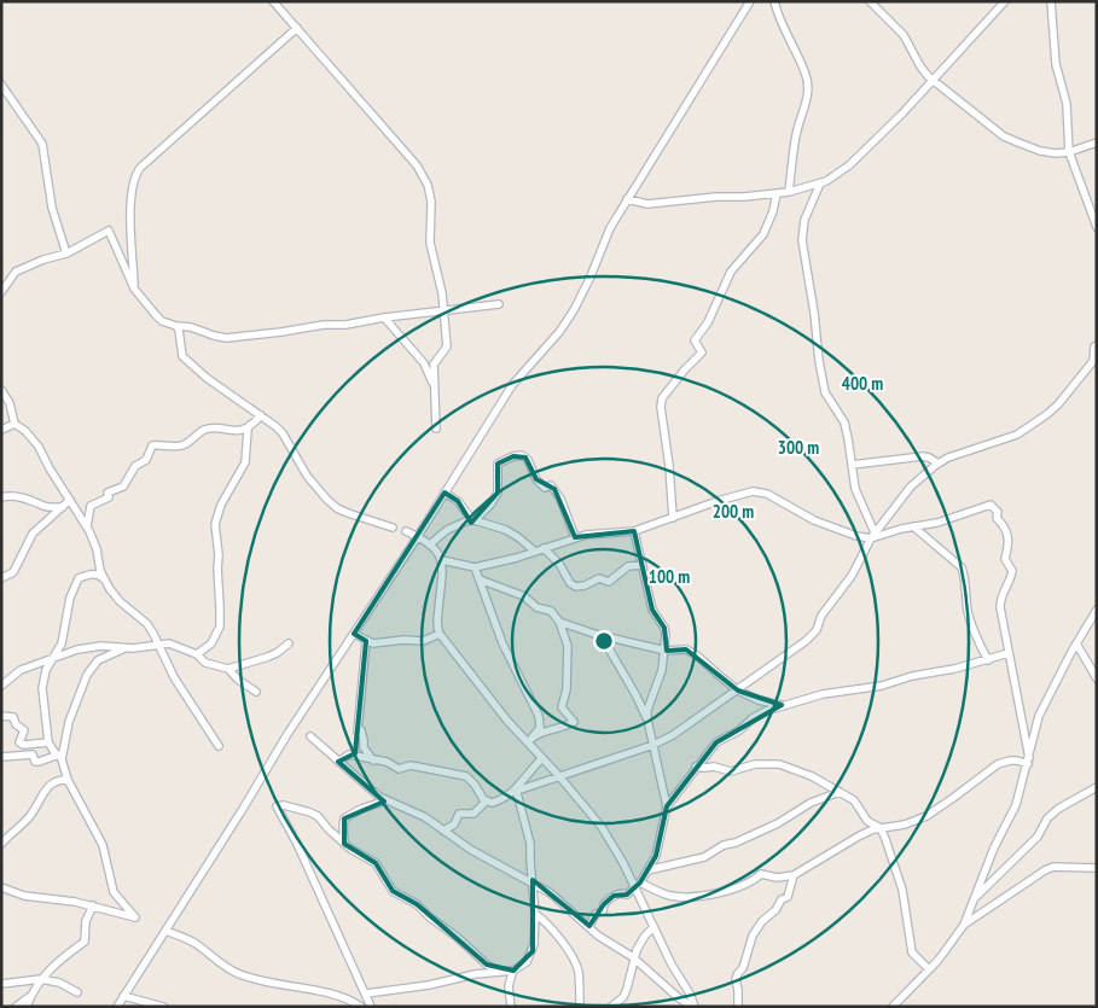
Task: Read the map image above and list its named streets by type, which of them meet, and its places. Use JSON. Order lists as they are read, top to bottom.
{
  "rings": [
    "400 m",
    "300 m",
    "200 m",
    "100 m"
  ]
}
